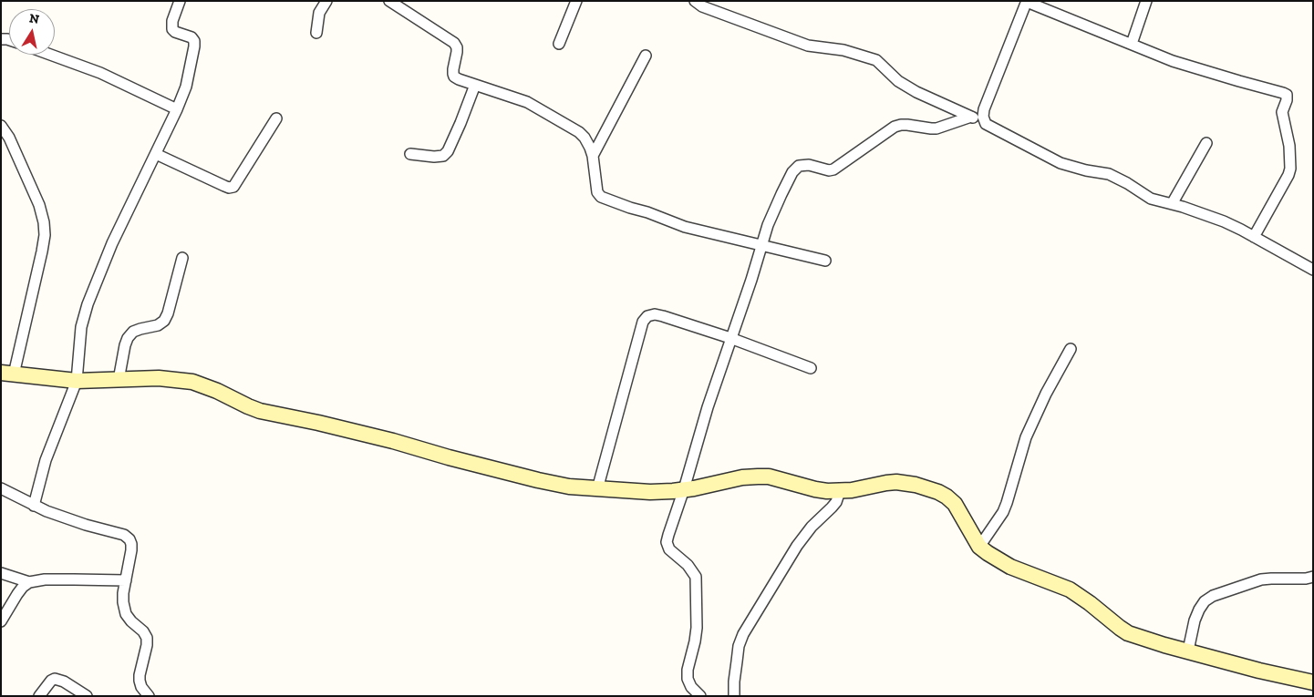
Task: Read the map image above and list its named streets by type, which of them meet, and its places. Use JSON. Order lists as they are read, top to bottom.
{
  "north": "top"
}
